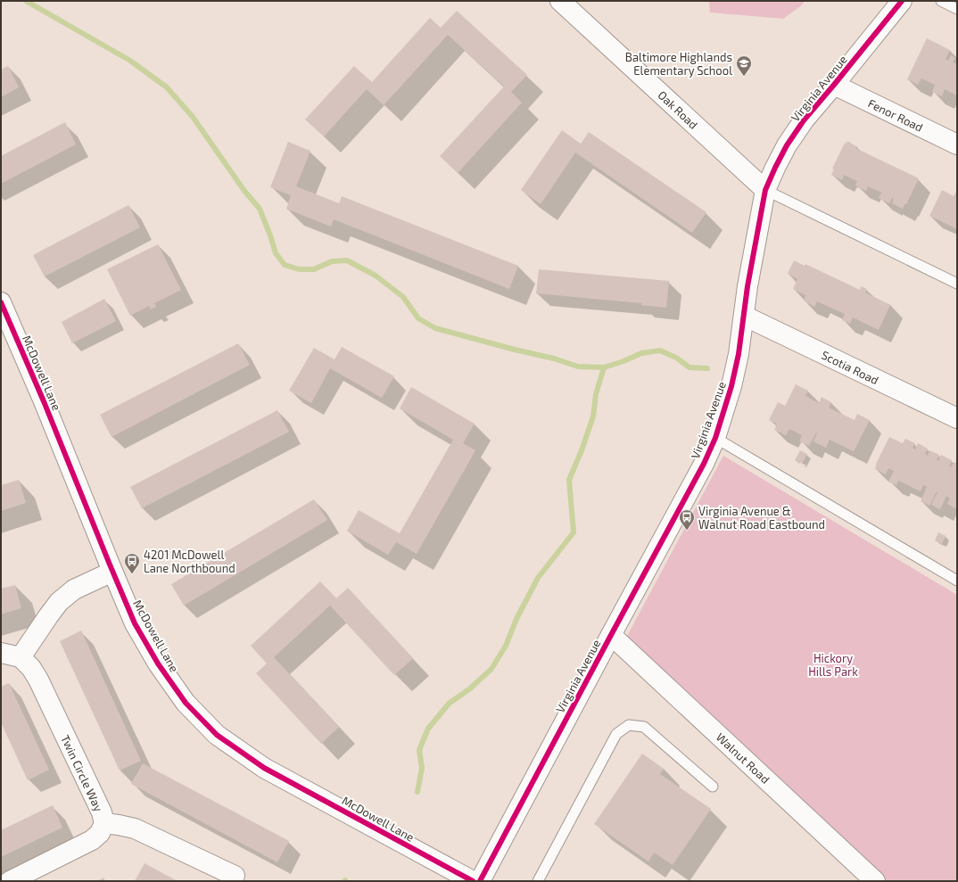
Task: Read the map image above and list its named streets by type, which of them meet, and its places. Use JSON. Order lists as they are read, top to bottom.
{
  "streets": {
    "street": [
      "Virginia Avenue",
      "Oak Road",
      "Fenor Road",
      "Scotia Road",
      "McDowell Lane",
      "Walnut Road",
      "Twin Circle Way"
    ]
  },
  "crossings": [
    ["Virginia Avenue", "Oak Road"],
    ["Virginia Avenue", "Fenor Road"],
    ["Virginia Avenue", "Scotia Road"],
    ["Virginia Avenue", "Walnut Road"]
  ],
  "parks": ["Hickory Hills Park"],
  "places": {
    "school or university": ["Baltimore Highlands Elementary School"],
    "bus stop": ["Virginia Avenue & Walnut Road Eastbound", "4201 McDowell Lane Northbound"]
  }
}
